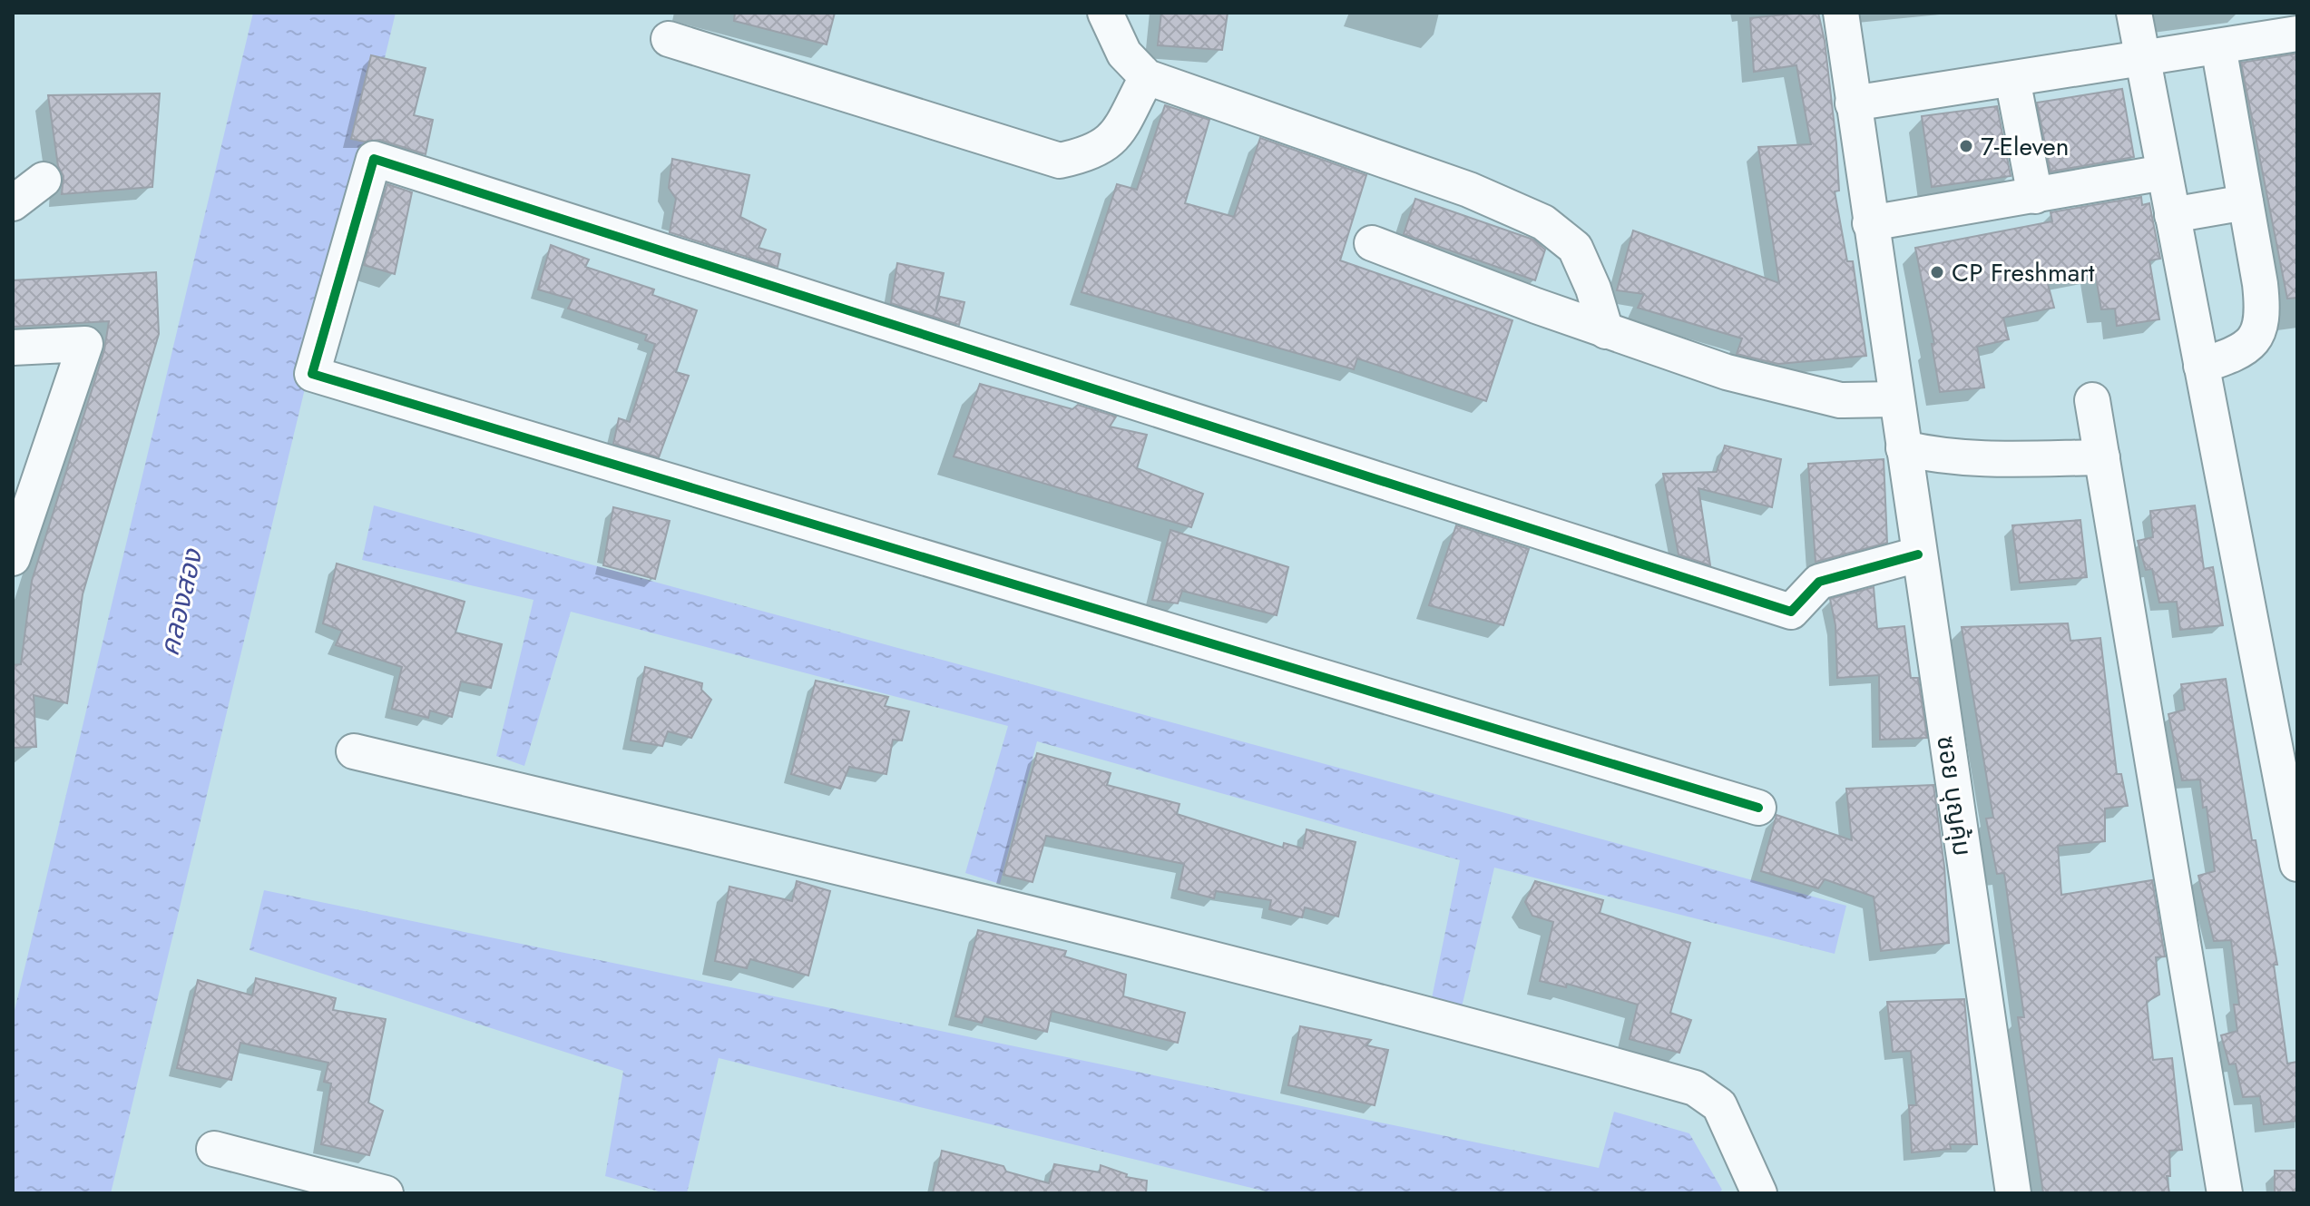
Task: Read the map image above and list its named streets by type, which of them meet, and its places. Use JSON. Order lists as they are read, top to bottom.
{
  "streets": {
    "street": ["ซอย บุญคุ้ม"]
  },
  "water": ["คลองสอง"],
  "places": ["7-Eleven", "CP Freshmart"]
}
